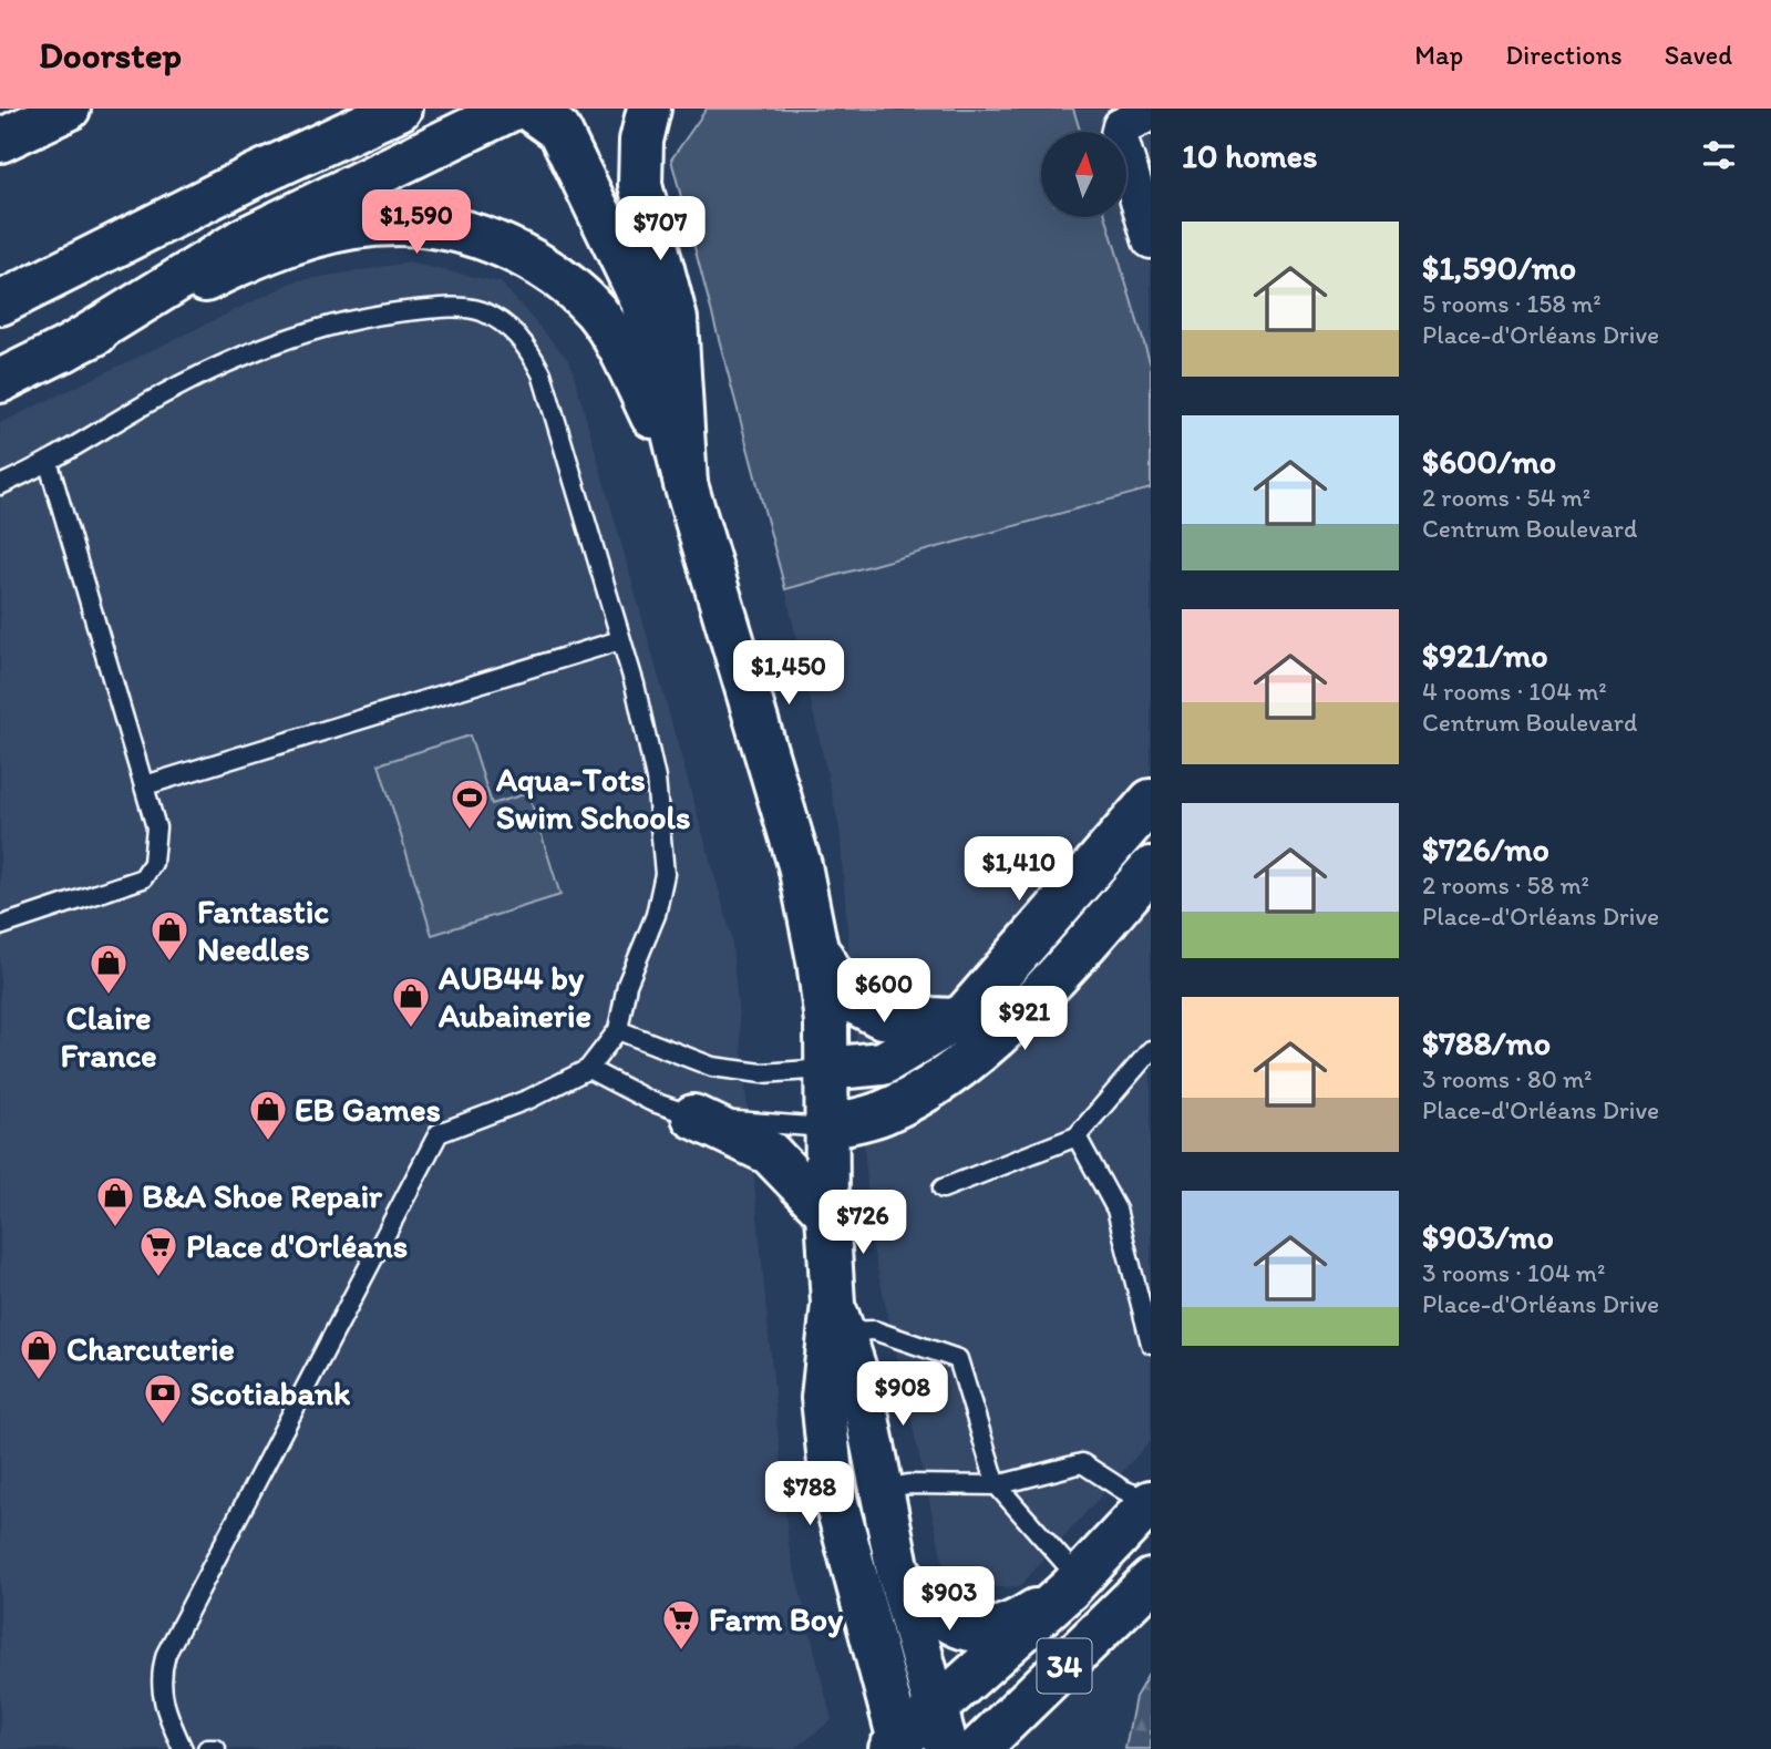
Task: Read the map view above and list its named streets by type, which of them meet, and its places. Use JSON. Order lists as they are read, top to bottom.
{
  "streets": {
    "main road": ["34"]
  },
  "places": {
    "sports": ["Aqua-Tots Swim Schools"],
    "shop": [
      "Fantastic Needles",
      "Claire France",
      "AUB44 by Aubainerie",
      "EB Games",
      "B&A Shoe Repair",
      "Charcuterie"
    ],
    "supermarket": ["Place d'Orléans", "Farm Boy"],
    "bank": ["Scotiabank"]
  },
  "north": "top",
  "page": {
    "header": "Doorstep",
    "nav": ["Map", "Directions", "Saved"],
    "heading": "10 homes",
    "price": [
      "$1,590",
      "$707",
      "$1,450",
      "$1,410",
      "$600",
      "$921",
      "$726",
      "$908",
      "$788",
      "$903"
    ],
    "list": [
      {
        "name": "$1,590/mo",
        "note": "5 rooms · 158 m² · Place-d'Orléans Drive"
      },
      {
        "name": "$600/mo",
        "note": "2 rooms · 54 m² · Centrum Boulevard"
      },
      {
        "name": "$921/mo",
        "note": "4 rooms · 104 m² · Centrum Boulevard"
      },
      {
        "name": "$726/mo",
        "note": "2 rooms · 58 m² · Place-d'Orléans Drive"
      },
      {
        "name": "$788/mo",
        "note": "3 rooms · 80 m² · Place-d'Orléans Drive"
      },
      {
        "name": "$903/mo",
        "note": "3 rooms · 104 m² · Place-d'Orléans Drive"
      }
    ]
  }
}
